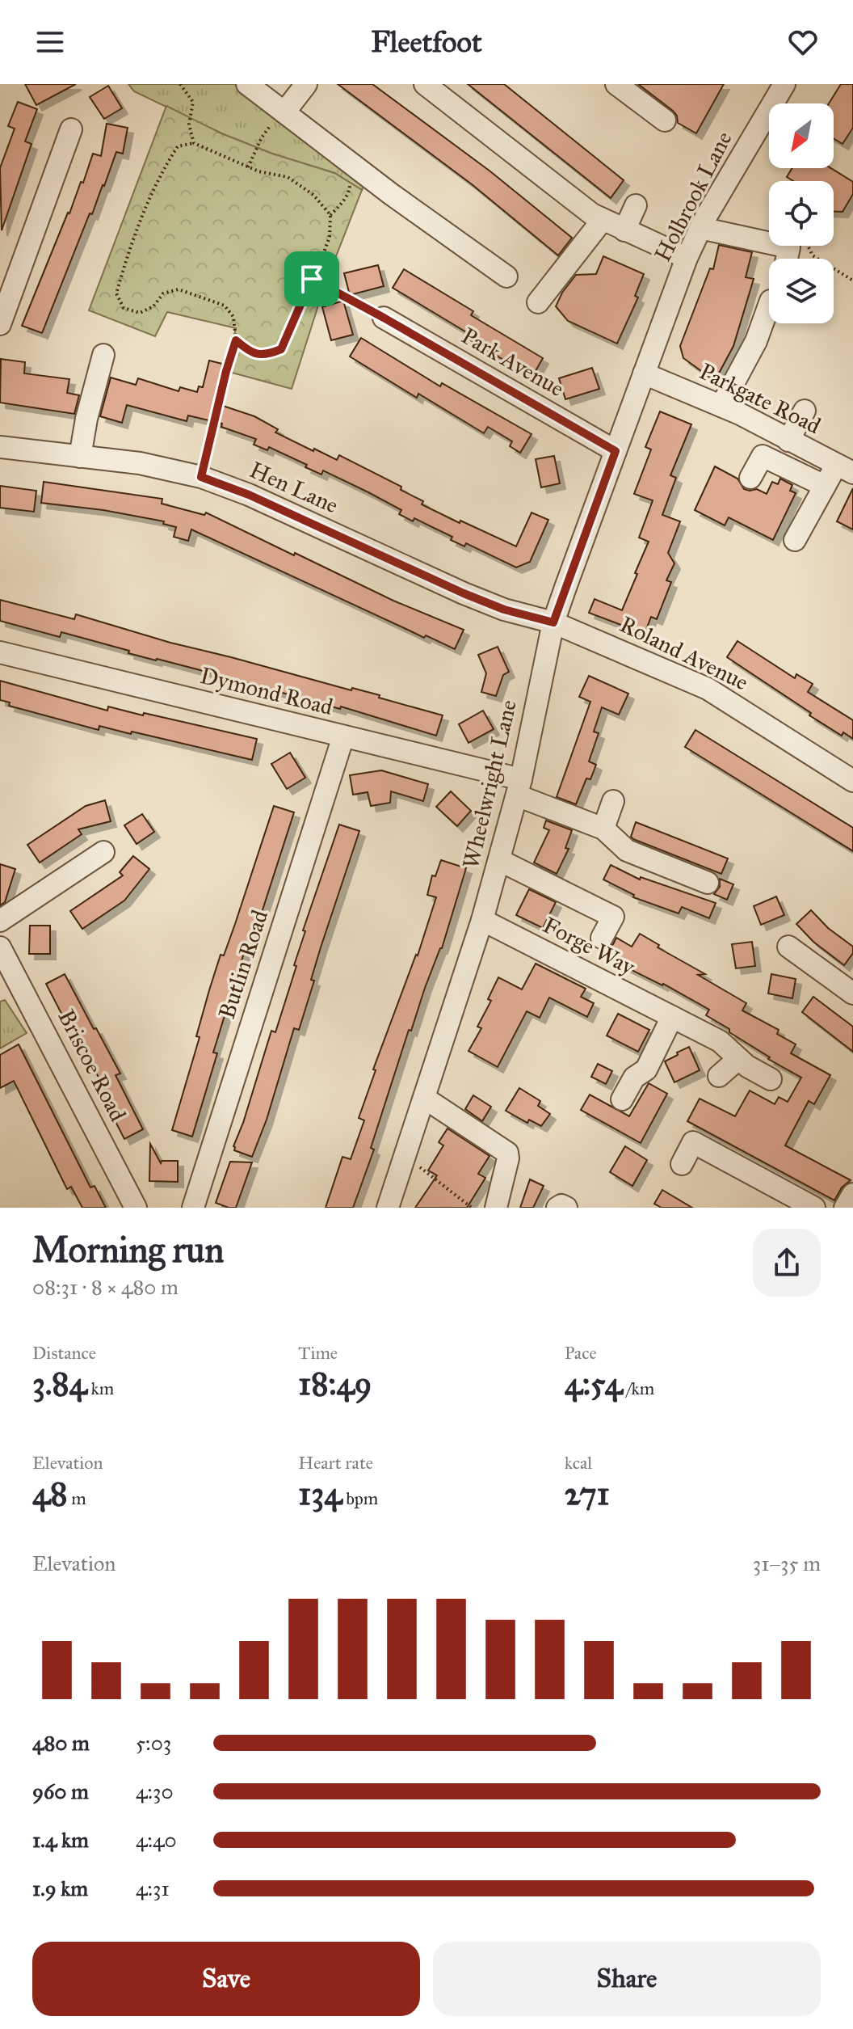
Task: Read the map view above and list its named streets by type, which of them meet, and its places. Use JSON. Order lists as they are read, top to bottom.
{
  "streets": {
    "street": [
      "Holbrook Lane",
      "Park Avenue",
      "Parkgate Road",
      "Hen Lane",
      "Roland Avenue",
      "Dymond Road",
      "Wheelwright Lane",
      "Forge Way",
      "Butlin Road",
      "Briscoe Road"
    ]
  },
  "crossings": [
    ["Holbrook Lane", "Parkgate Road"],
    ["Holbrook Lane", "Wheelwright Lane"],
    ["Park Avenue", "Wheelwright Lane"],
    ["Parkgate Road", "Wheelwright Lane"],
    ["Hen Lane", "Roland Avenue"],
    ["Hen Lane", "Wheelwright Lane"],
    ["Roland Avenue", "Wheelwright Lane"],
    ["Dymond Road", "Wheelwright Lane"],
    ["Dymond Road", "Butlin Road"],
    ["Wheelwright Lane", "Forge Way"]
  ],
  "north": "bottom left",
  "page": {
    "header": "Fleetfoot",
    "heading": ["Morning run", "08:31 · 8 × 480 m"],
    "stats": [
      ["Distance", "3.84 km"],
      ["Time", "18:49"],
      ["Pace", "4:54 /km"],
      ["Elevation", "48 m"],
      ["Heart rate", "134 bpm"],
      ["kcal", "271"]
    ],
    "chart": ["Elevation", "31–35 m"],
    "list": [
      {
        "name": "480 m",
        "note": "5:03"
      },
      {
        "name": "960 m",
        "note": "4:30"
      },
      {
        "name": "1.4 km",
        "note": "4:40"
      },
      {
        "name": "1.9 km",
        "note": "4:31"
      }
    ],
    "buttons": ["Save", "Share"]
  }
}
